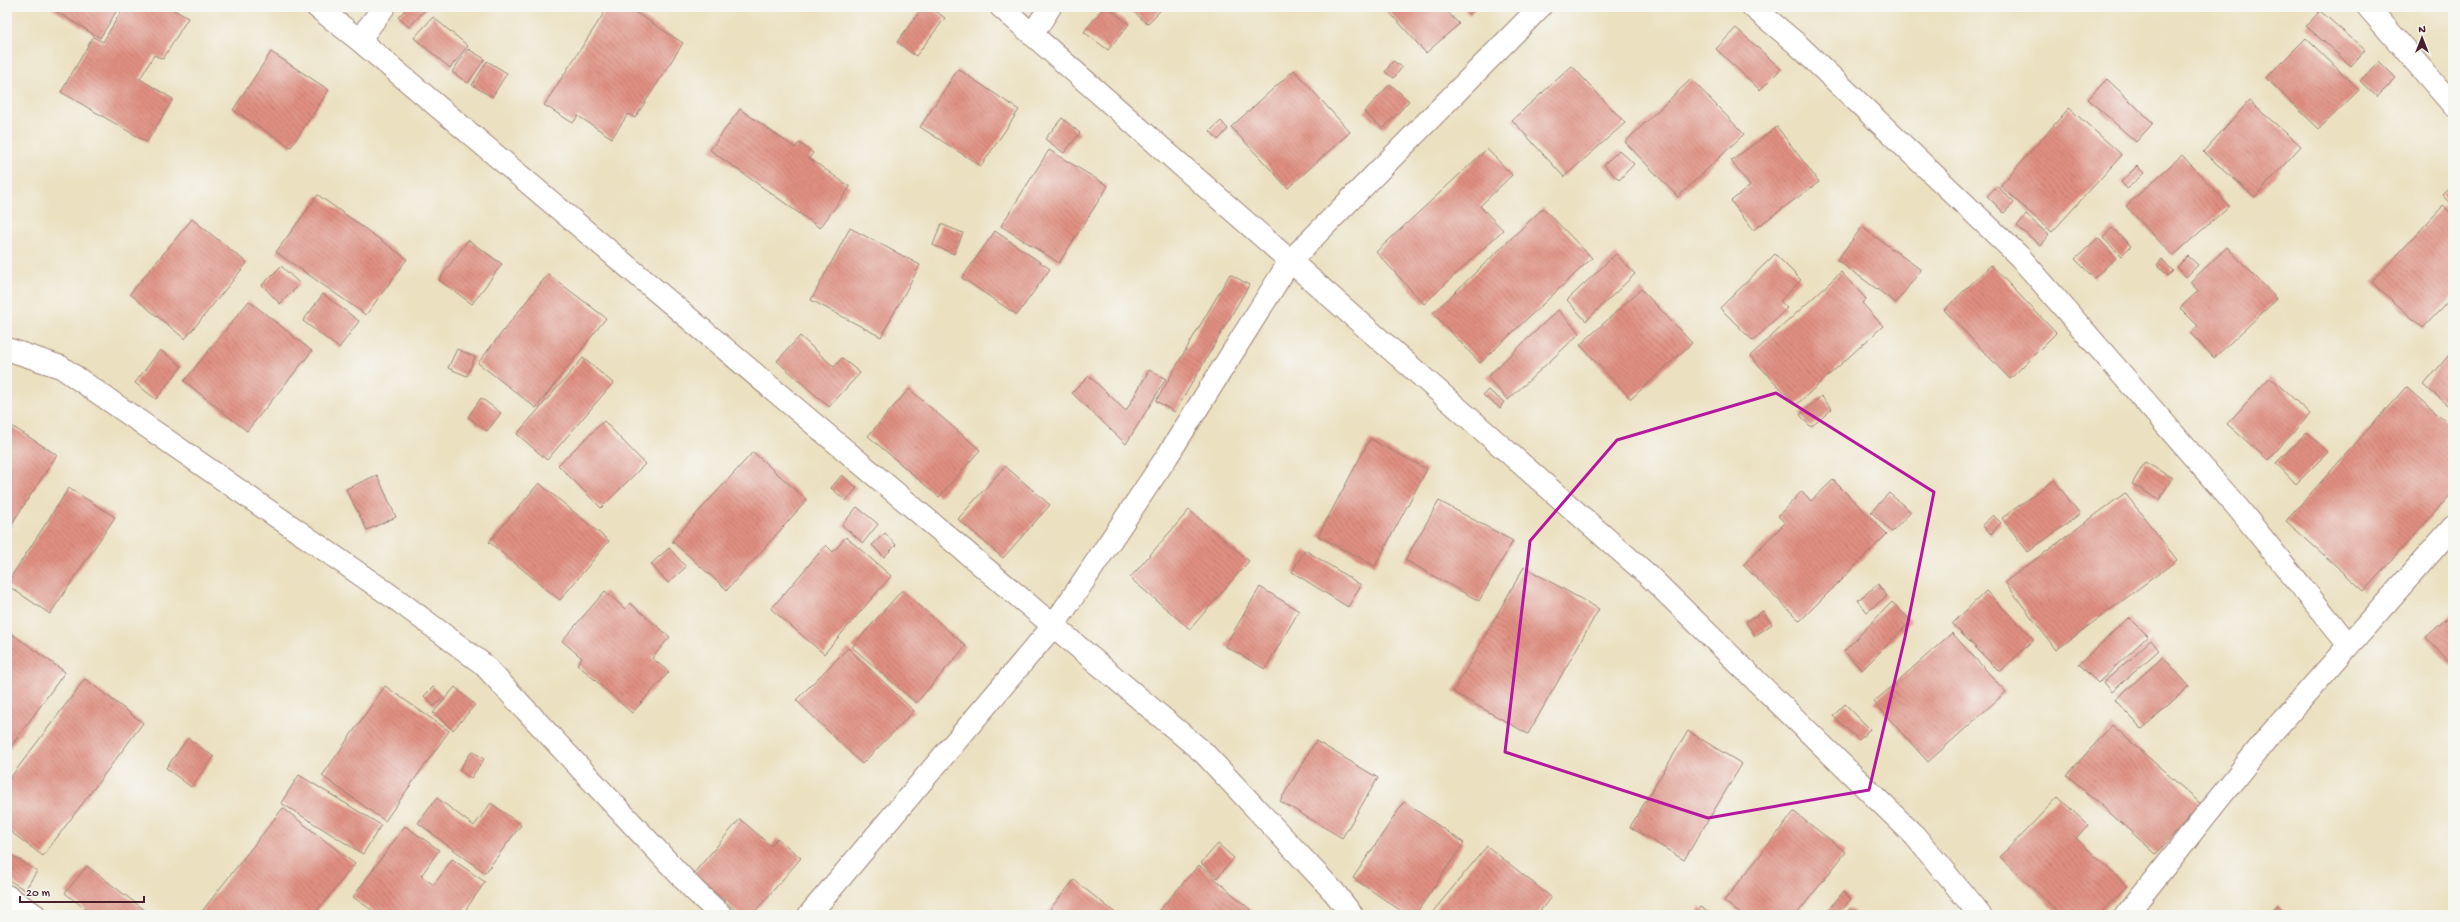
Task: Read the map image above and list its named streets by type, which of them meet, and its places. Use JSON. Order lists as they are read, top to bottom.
{
  "scale_bar": "20 m",
  "north": "top"
}
